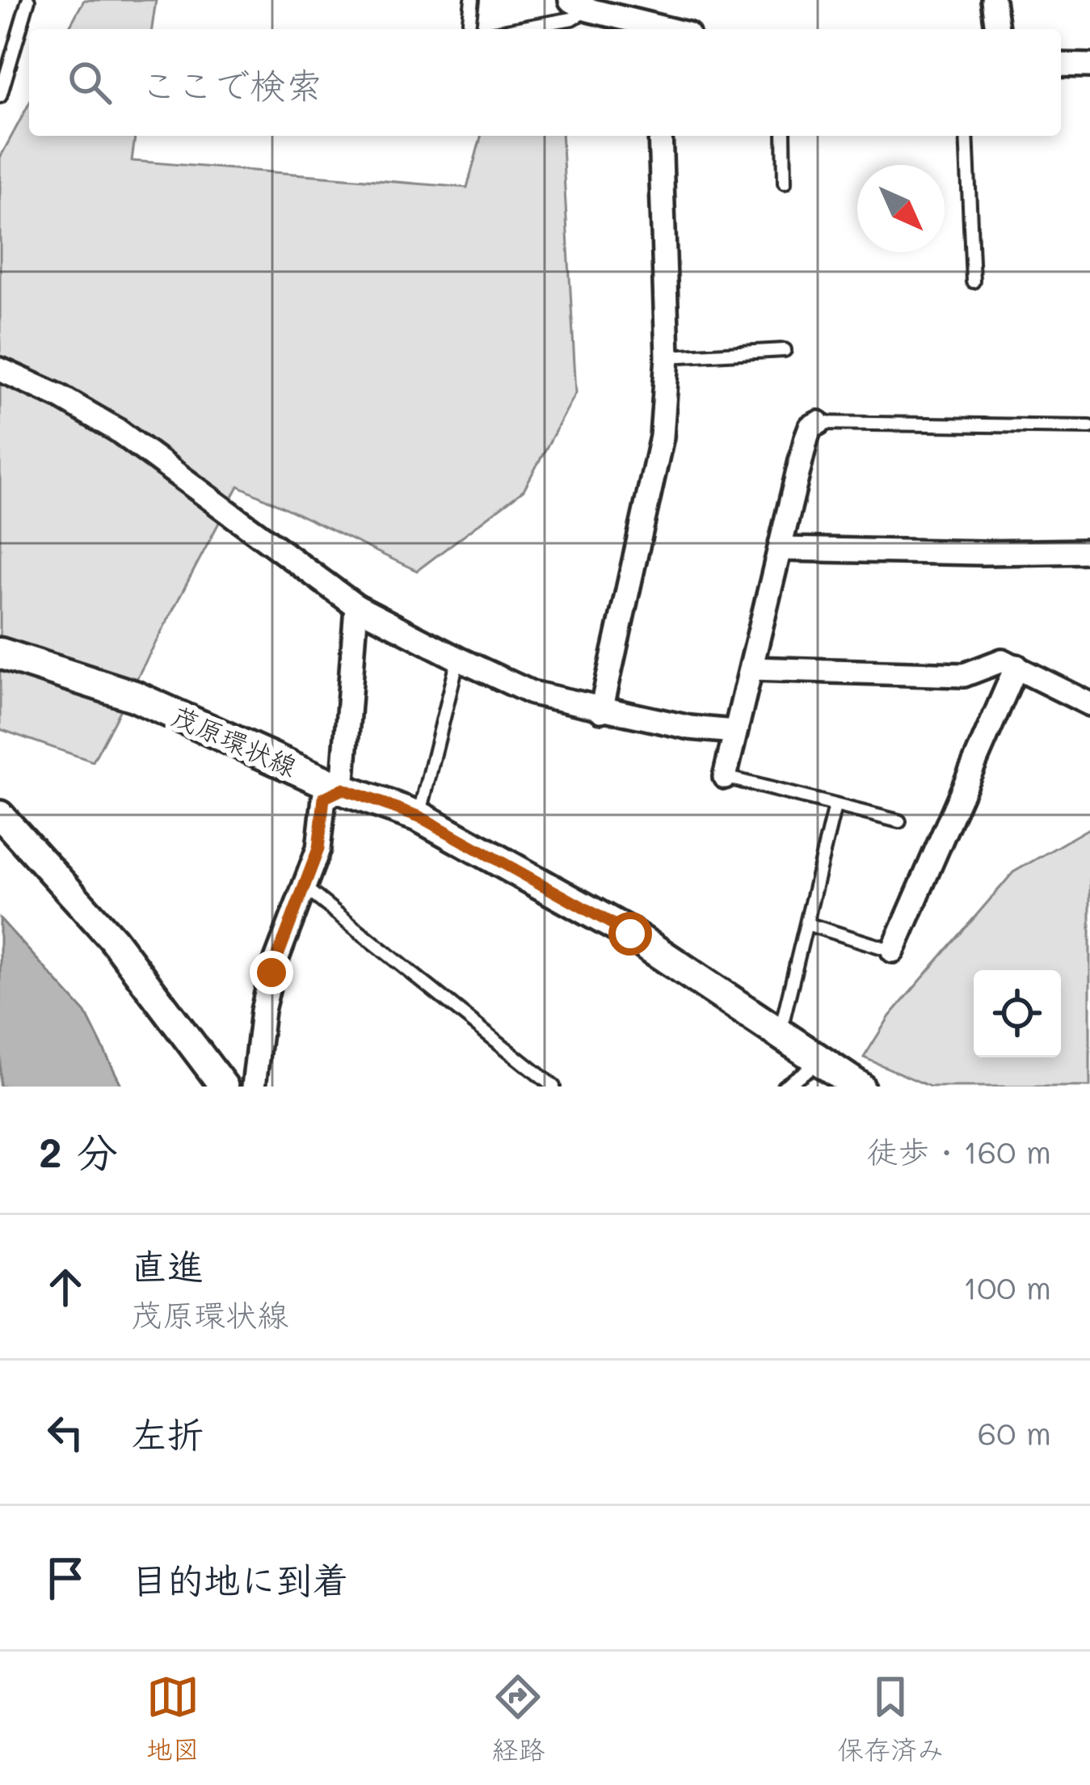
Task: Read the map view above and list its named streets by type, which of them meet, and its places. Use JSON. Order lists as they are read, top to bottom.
{
  "streets": {
    "main road": ["茂原環状線"]
  },
  "north": "bottom right",
  "page": {
    "search": "ここで検索",
    "heading": ["2 分", "徒歩 · 160 m"],
    "list": [
      ["直進", "茂原環状線", "100 m"],
      ["左折", "60 m"],
      "目的地に到着"
    ],
    "nav": ["地図", "経路", "保存済み"]
  }
}
